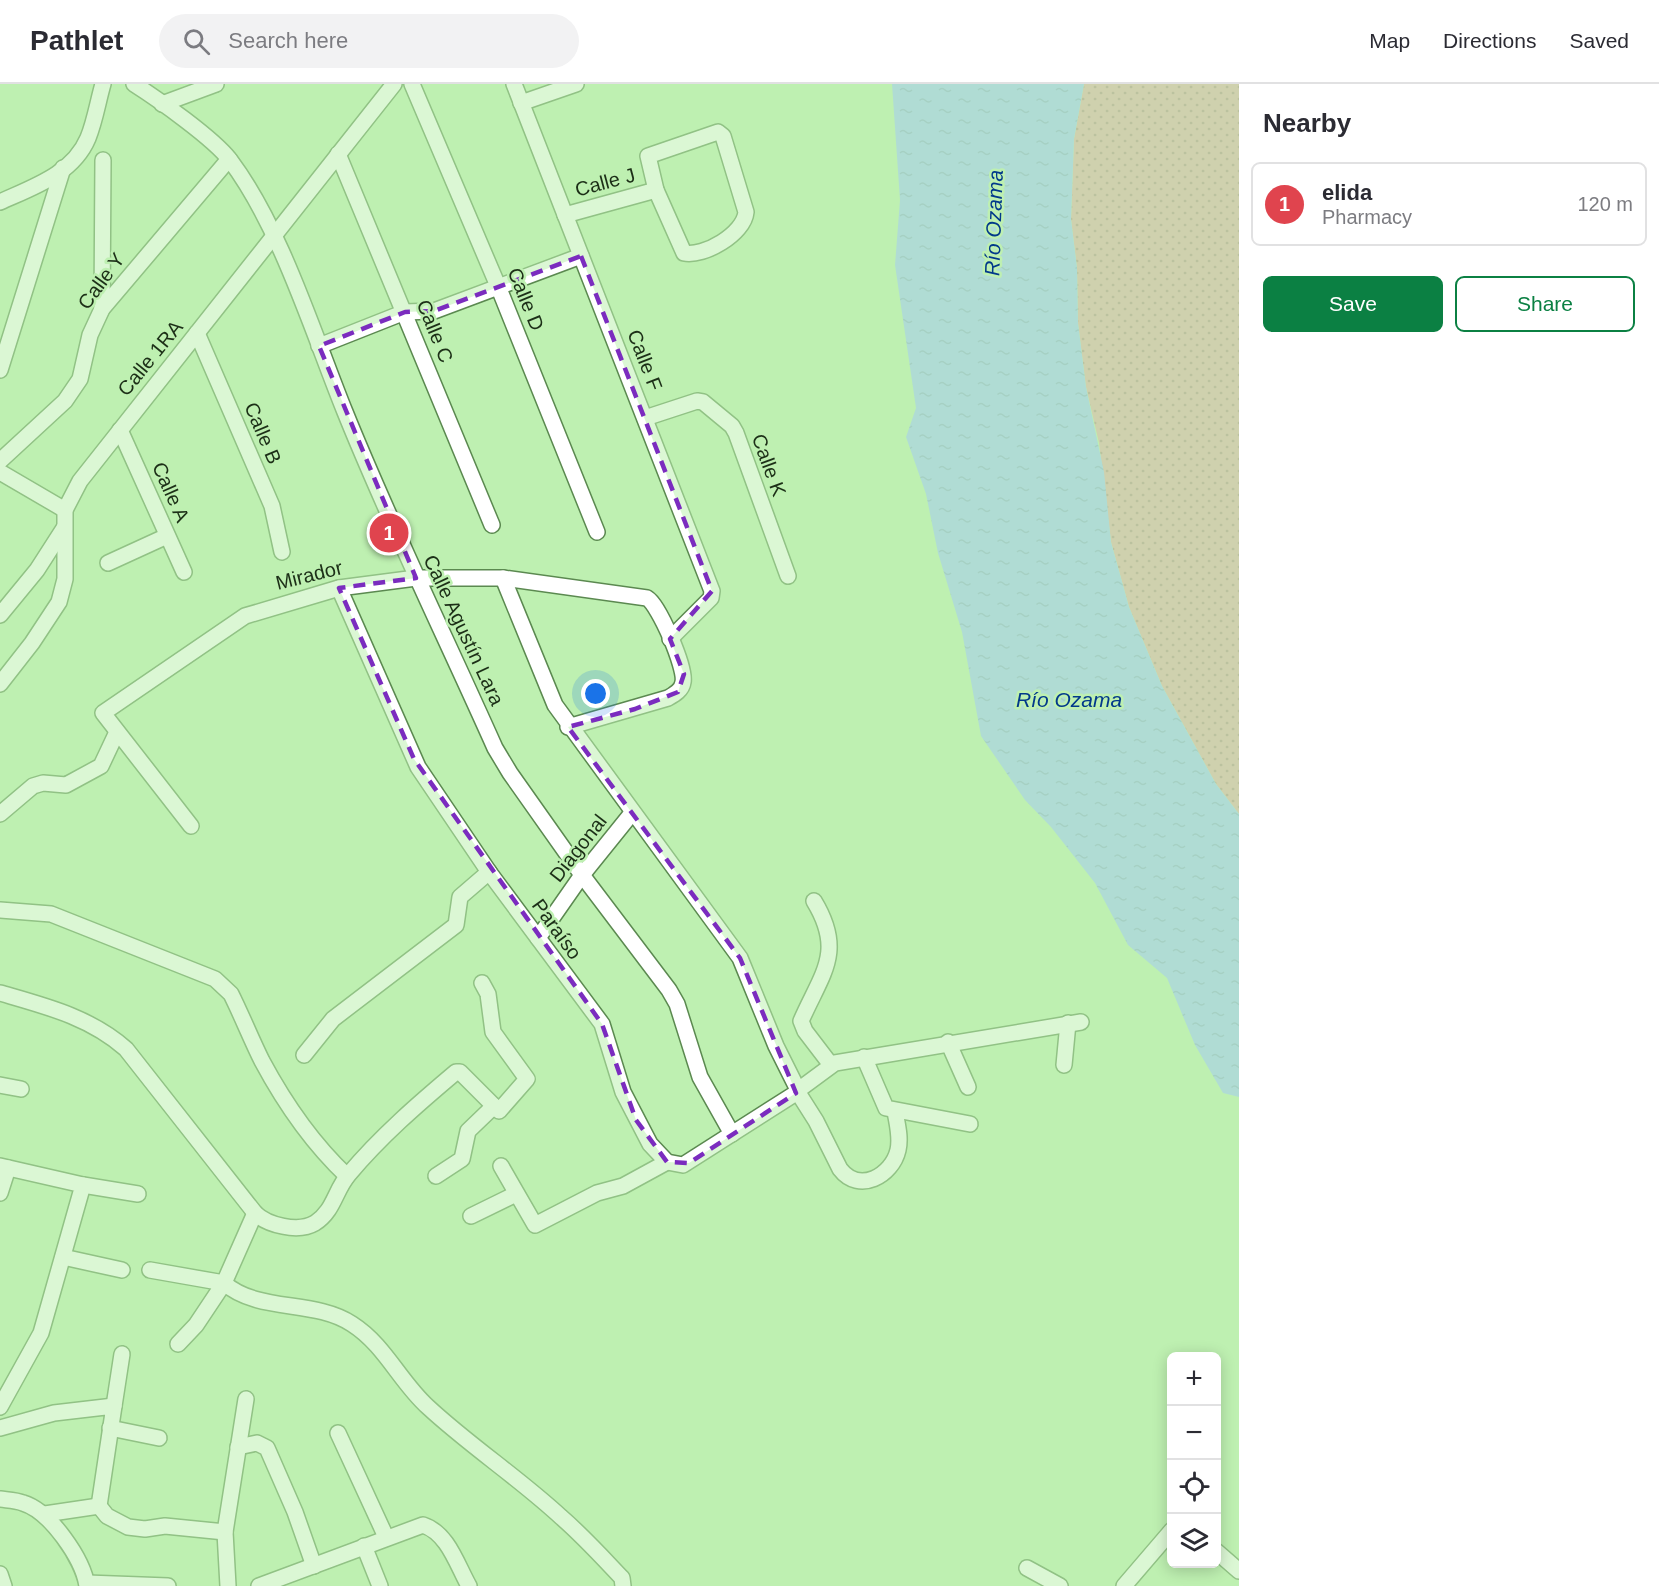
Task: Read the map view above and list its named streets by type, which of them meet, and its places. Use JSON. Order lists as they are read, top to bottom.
{
  "streets": {
    "street": [
      "Calle J",
      "Calle Y",
      "Calle D",
      "Calle C",
      "Calle 1RA",
      "Calle F",
      "Calle B",
      "Calle K",
      "Calle A",
      "Mirador",
      "Calle Agustín Lara",
      "Diagonal",
      "Paraíso"
    ]
  },
  "crossings": [
    ["Calle J", "Calle F"],
    ["Calle Y", "Calle Agustín Lara"],
    ["Calle C", "Calle 1RA"],
    ["Calle 1RA", "Calle B"],
    ["Calle 1RA", "Calle A"],
    ["Calle 1RA", "Calle Agustín Lara"],
    ["Calle F", "Calle K"],
    ["Calle F", "Mirador"],
    ["Mirador", "Calle Agustín Lara"],
    ["Mirador", "Paraíso"],
    ["Calle Agustín Lara", "Diagonal"],
    ["Diagonal", "Paraíso"]
  ],
  "water": ["Río Ozama"],
  "page": {
    "header": "Pathlet",
    "search": "Search here",
    "nav": ["Map", "Directions", "Saved"],
    "heading": "Nearby",
    "list": [
      {
        "mark": "1",
        "name": "elida",
        "note": "Pharmacy",
        "value": "120 m"
      }
    ],
    "buttons": ["Save", "Share"],
    "pins": "1",
    "map_buttons": ["+", "−"]
  }
}
